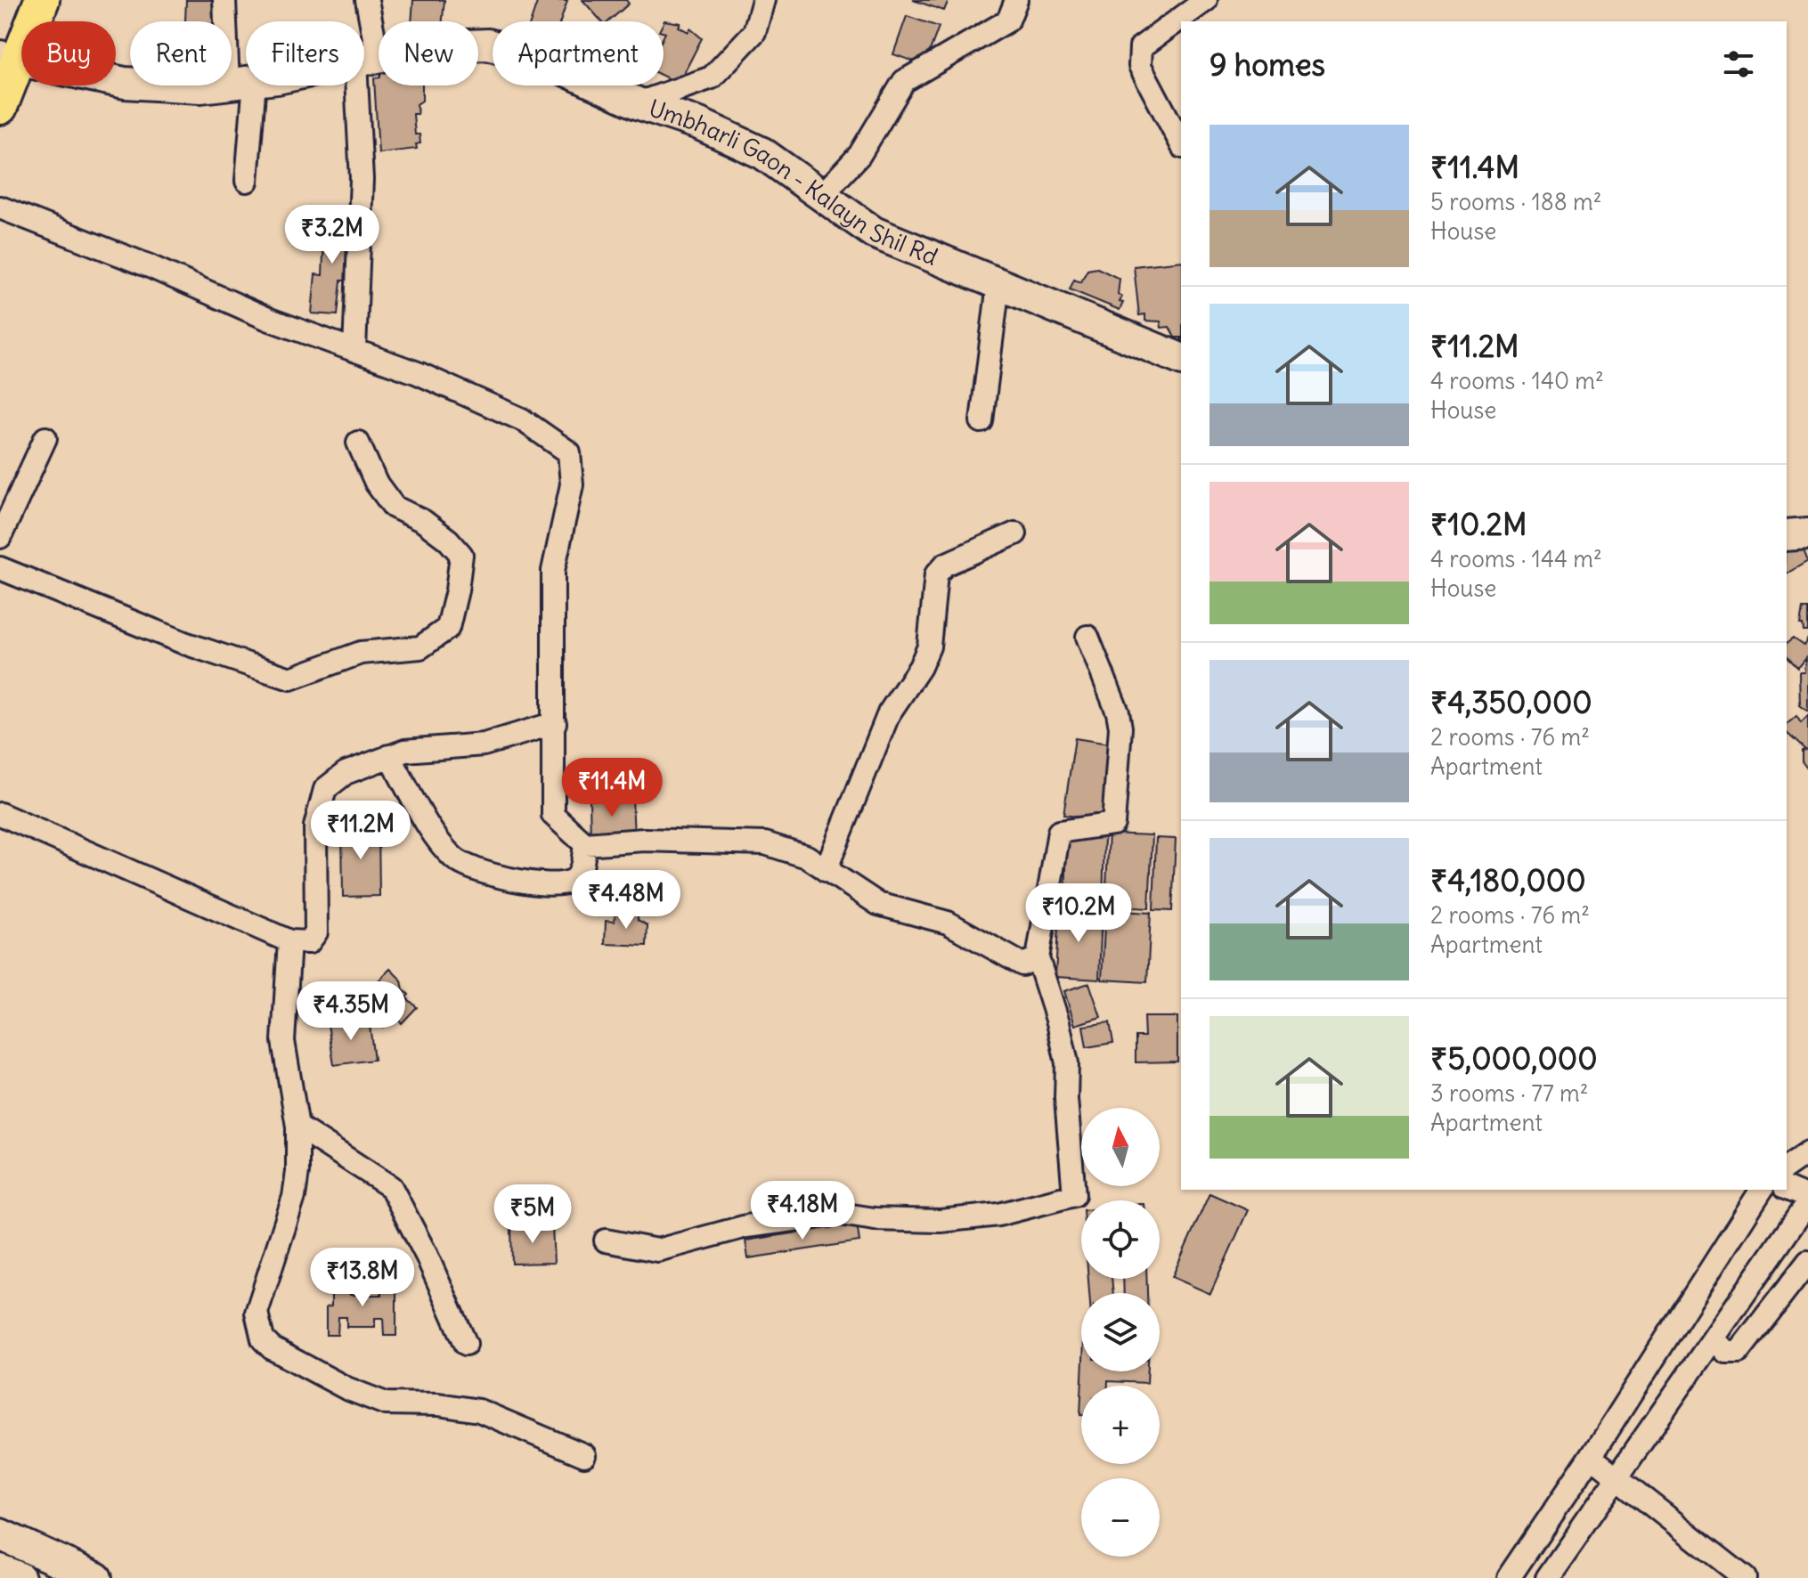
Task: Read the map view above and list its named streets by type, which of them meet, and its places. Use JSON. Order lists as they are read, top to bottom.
{
  "streets": {
    "street": ["Umbharli Gaon - Kalayn Shil Rd"]
  },
  "north": "top",
  "page": {
    "chip": [
      "Buy",
      "Rent",
      "Filters",
      "New",
      "Apartment"
    ],
    "heading": "9 homes",
    "list": [
      {
        "name": "₹11.4M",
        "note": "5 rooms · 188 m² · House"
      },
      {
        "name": "₹11.2M",
        "note": "4 rooms · 140 m² · House"
      },
      {
        "name": "₹10.2M",
        "note": "4 rooms · 144 m² · House"
      },
      {
        "name": "₹4,350,000",
        "note": "2 rooms · 76 m² · Apartment"
      },
      {
        "name": "₹4,180,000",
        "note": "2 rooms · 76 m² · Apartment"
      },
      {
        "name": "₹5,000,000",
        "note": "3 rooms · 77 m² · Apartment"
      }
    ],
    "price": [
      "₹3.2M",
      "₹11.4M",
      "₹11.2M",
      "₹4.48M",
      "₹10.2M",
      "₹4.35M",
      "₹4.18M",
      "₹5M",
      "₹13.8M"
    ],
    "map_buttons": ["+", "−"]
  }
}
